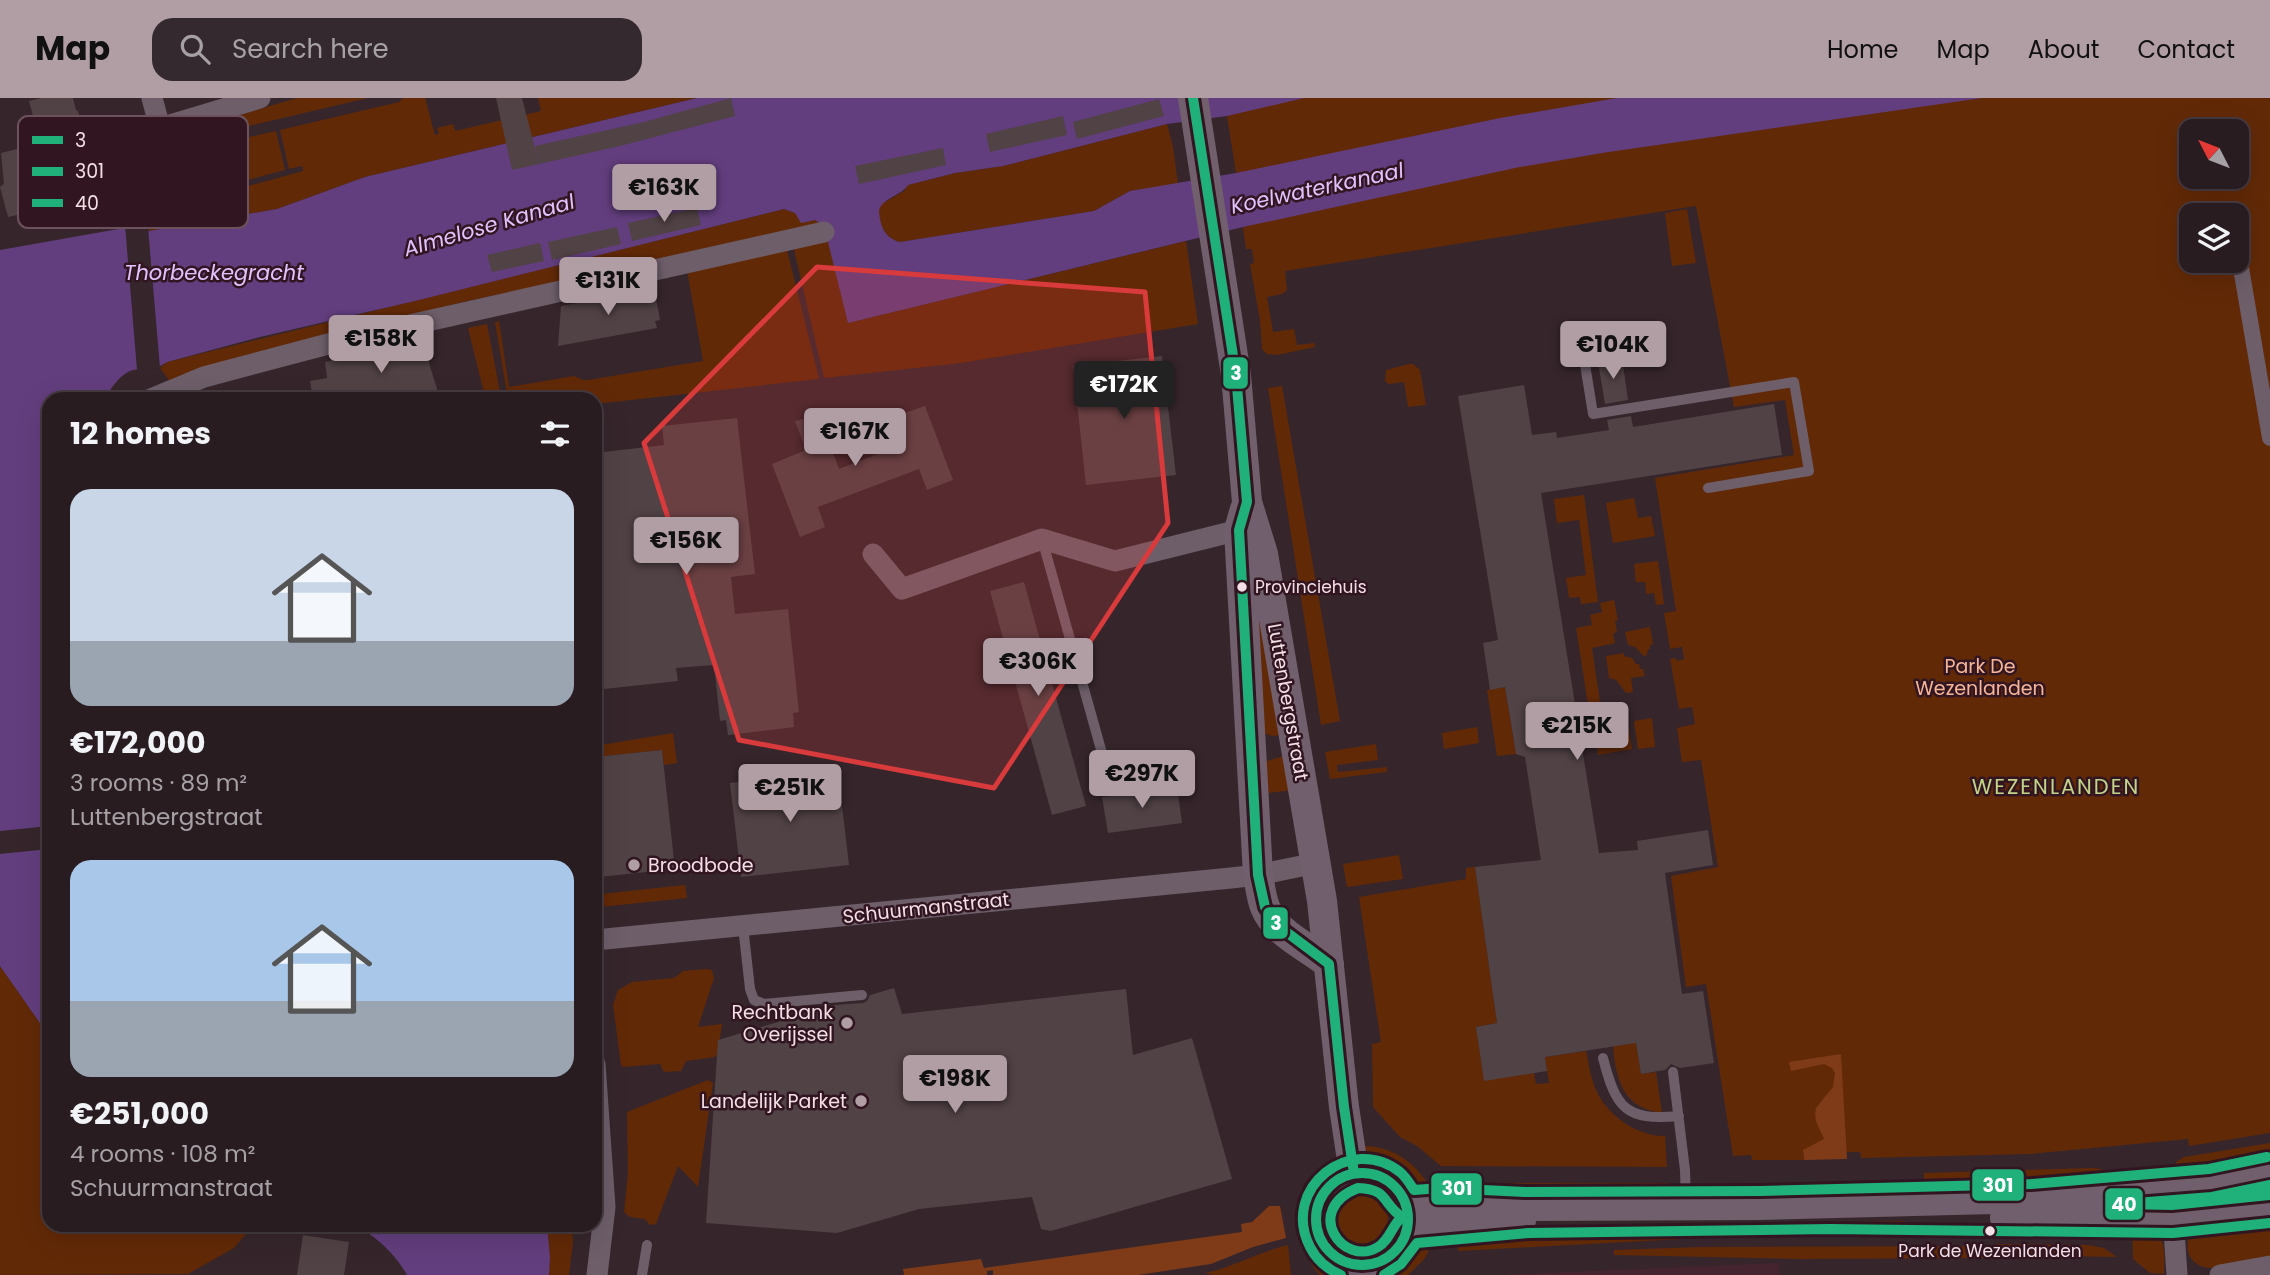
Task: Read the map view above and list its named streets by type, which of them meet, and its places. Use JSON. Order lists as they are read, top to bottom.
{
  "streets": {
    "main road": ["Luttenbergstraat"],
    "street": ["Schuurmanstraat"]
  },
  "crossings": [
    ["Luttenbergstraat", "Schuurmanstraat"]
  ],
  "districts": ["WEZENLANDEN"],
  "water": ["Koelwaterkanaal", "Almelose Kanaal", "Thorbeckegracht"],
  "parks": ["Park De Wezenlanden"],
  "places": [
    "Provinciehuis",
    "Broodbode",
    "Rechtbank Overijssel",
    "Landelijk Parket",
    "Park de Wezenlanden"
  ],
  "lines": ["transit line 3", "transit line 301", "transit line 40"],
  "legend": ["3", "301", "40"],
  "north": "top left",
  "page": {
    "header": "Map",
    "search": "Search here",
    "nav": [
      "Home",
      "Map",
      "About",
      "Contact"
    ],
    "price": [
      "€163K",
      "€131K",
      "€158K",
      "€104K",
      "€172K",
      "€167K",
      "€156K",
      "€306K",
      "€215K",
      "€297K",
      "€251K",
      "€198K"
    ],
    "heading": "12 homes",
    "list": [
      {
        "name": "€172,000",
        "note": "3 rooms · 89 m² · Luttenbergstraat"
      },
      {
        "name": "€251,000",
        "note": "4 rooms · 108 m² · Schuurmanstraat"
      }
    ]
  }
}
